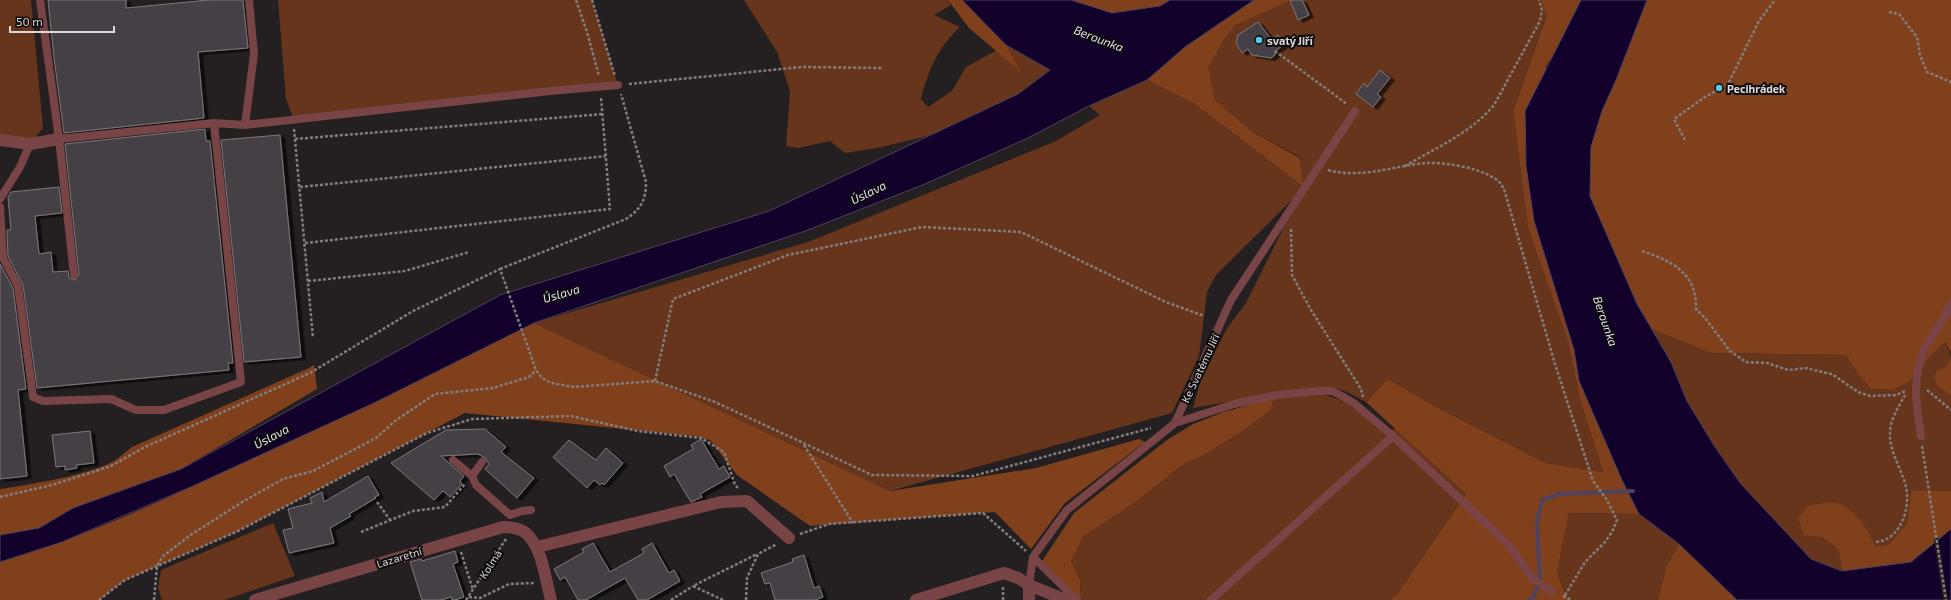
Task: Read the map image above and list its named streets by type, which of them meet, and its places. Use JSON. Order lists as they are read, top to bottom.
{
  "streets": {
    "street": ["Ke Svatému Jiří", "Lazaretní"],
    "path": ["Kolmá"]
  },
  "crossings": [
    ["Lazaretní", "Kolmá"]
  ],
  "water": ["Berounka", "Úslava"],
  "places": ["svatý Jiří", "Pecihrádek"],
  "scale_bar": "50 m"
}
